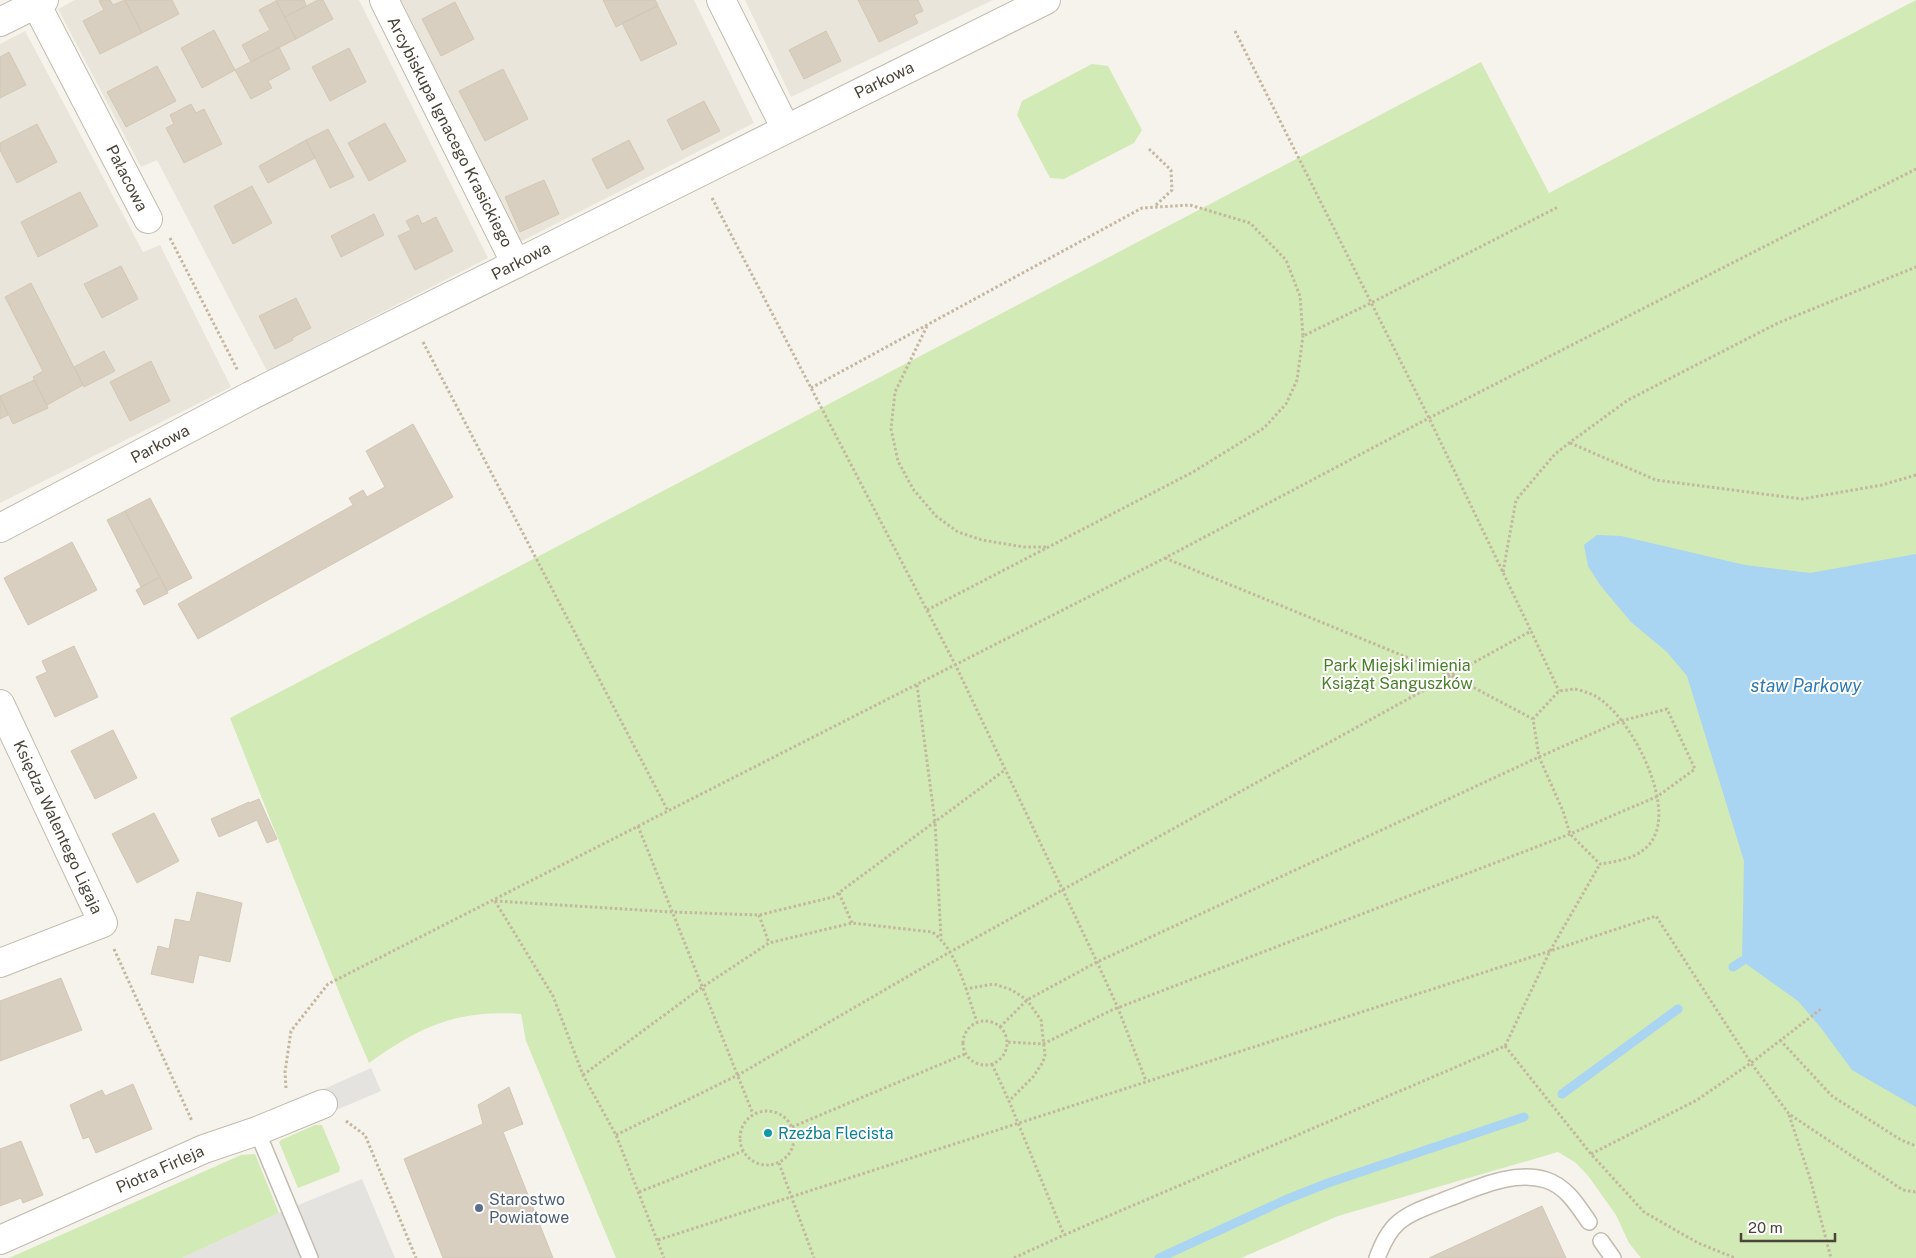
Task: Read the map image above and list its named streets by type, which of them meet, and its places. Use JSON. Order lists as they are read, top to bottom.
{
  "streets": {
    "street": [
      "Parkowa",
      "Arcybiskupa Ignacego Krasickiego",
      "Pałacowa",
      "Księdza Walentego Ligaja",
      "Piotra Firleja"
    ]
  },
  "crossings": [
    ["Parkowa", "Arcybiskupa Ignacego Krasickiego"],
    ["Parkowa", "Pałacowa"]
  ],
  "water": ["staw Parkowy"],
  "parks": ["Park Miejski imienia Książąt Sanguszków"],
  "places": ["Rzeźba Flecista", "Starostwo Powiatowe"],
  "scale_bar": "20 m"
}
